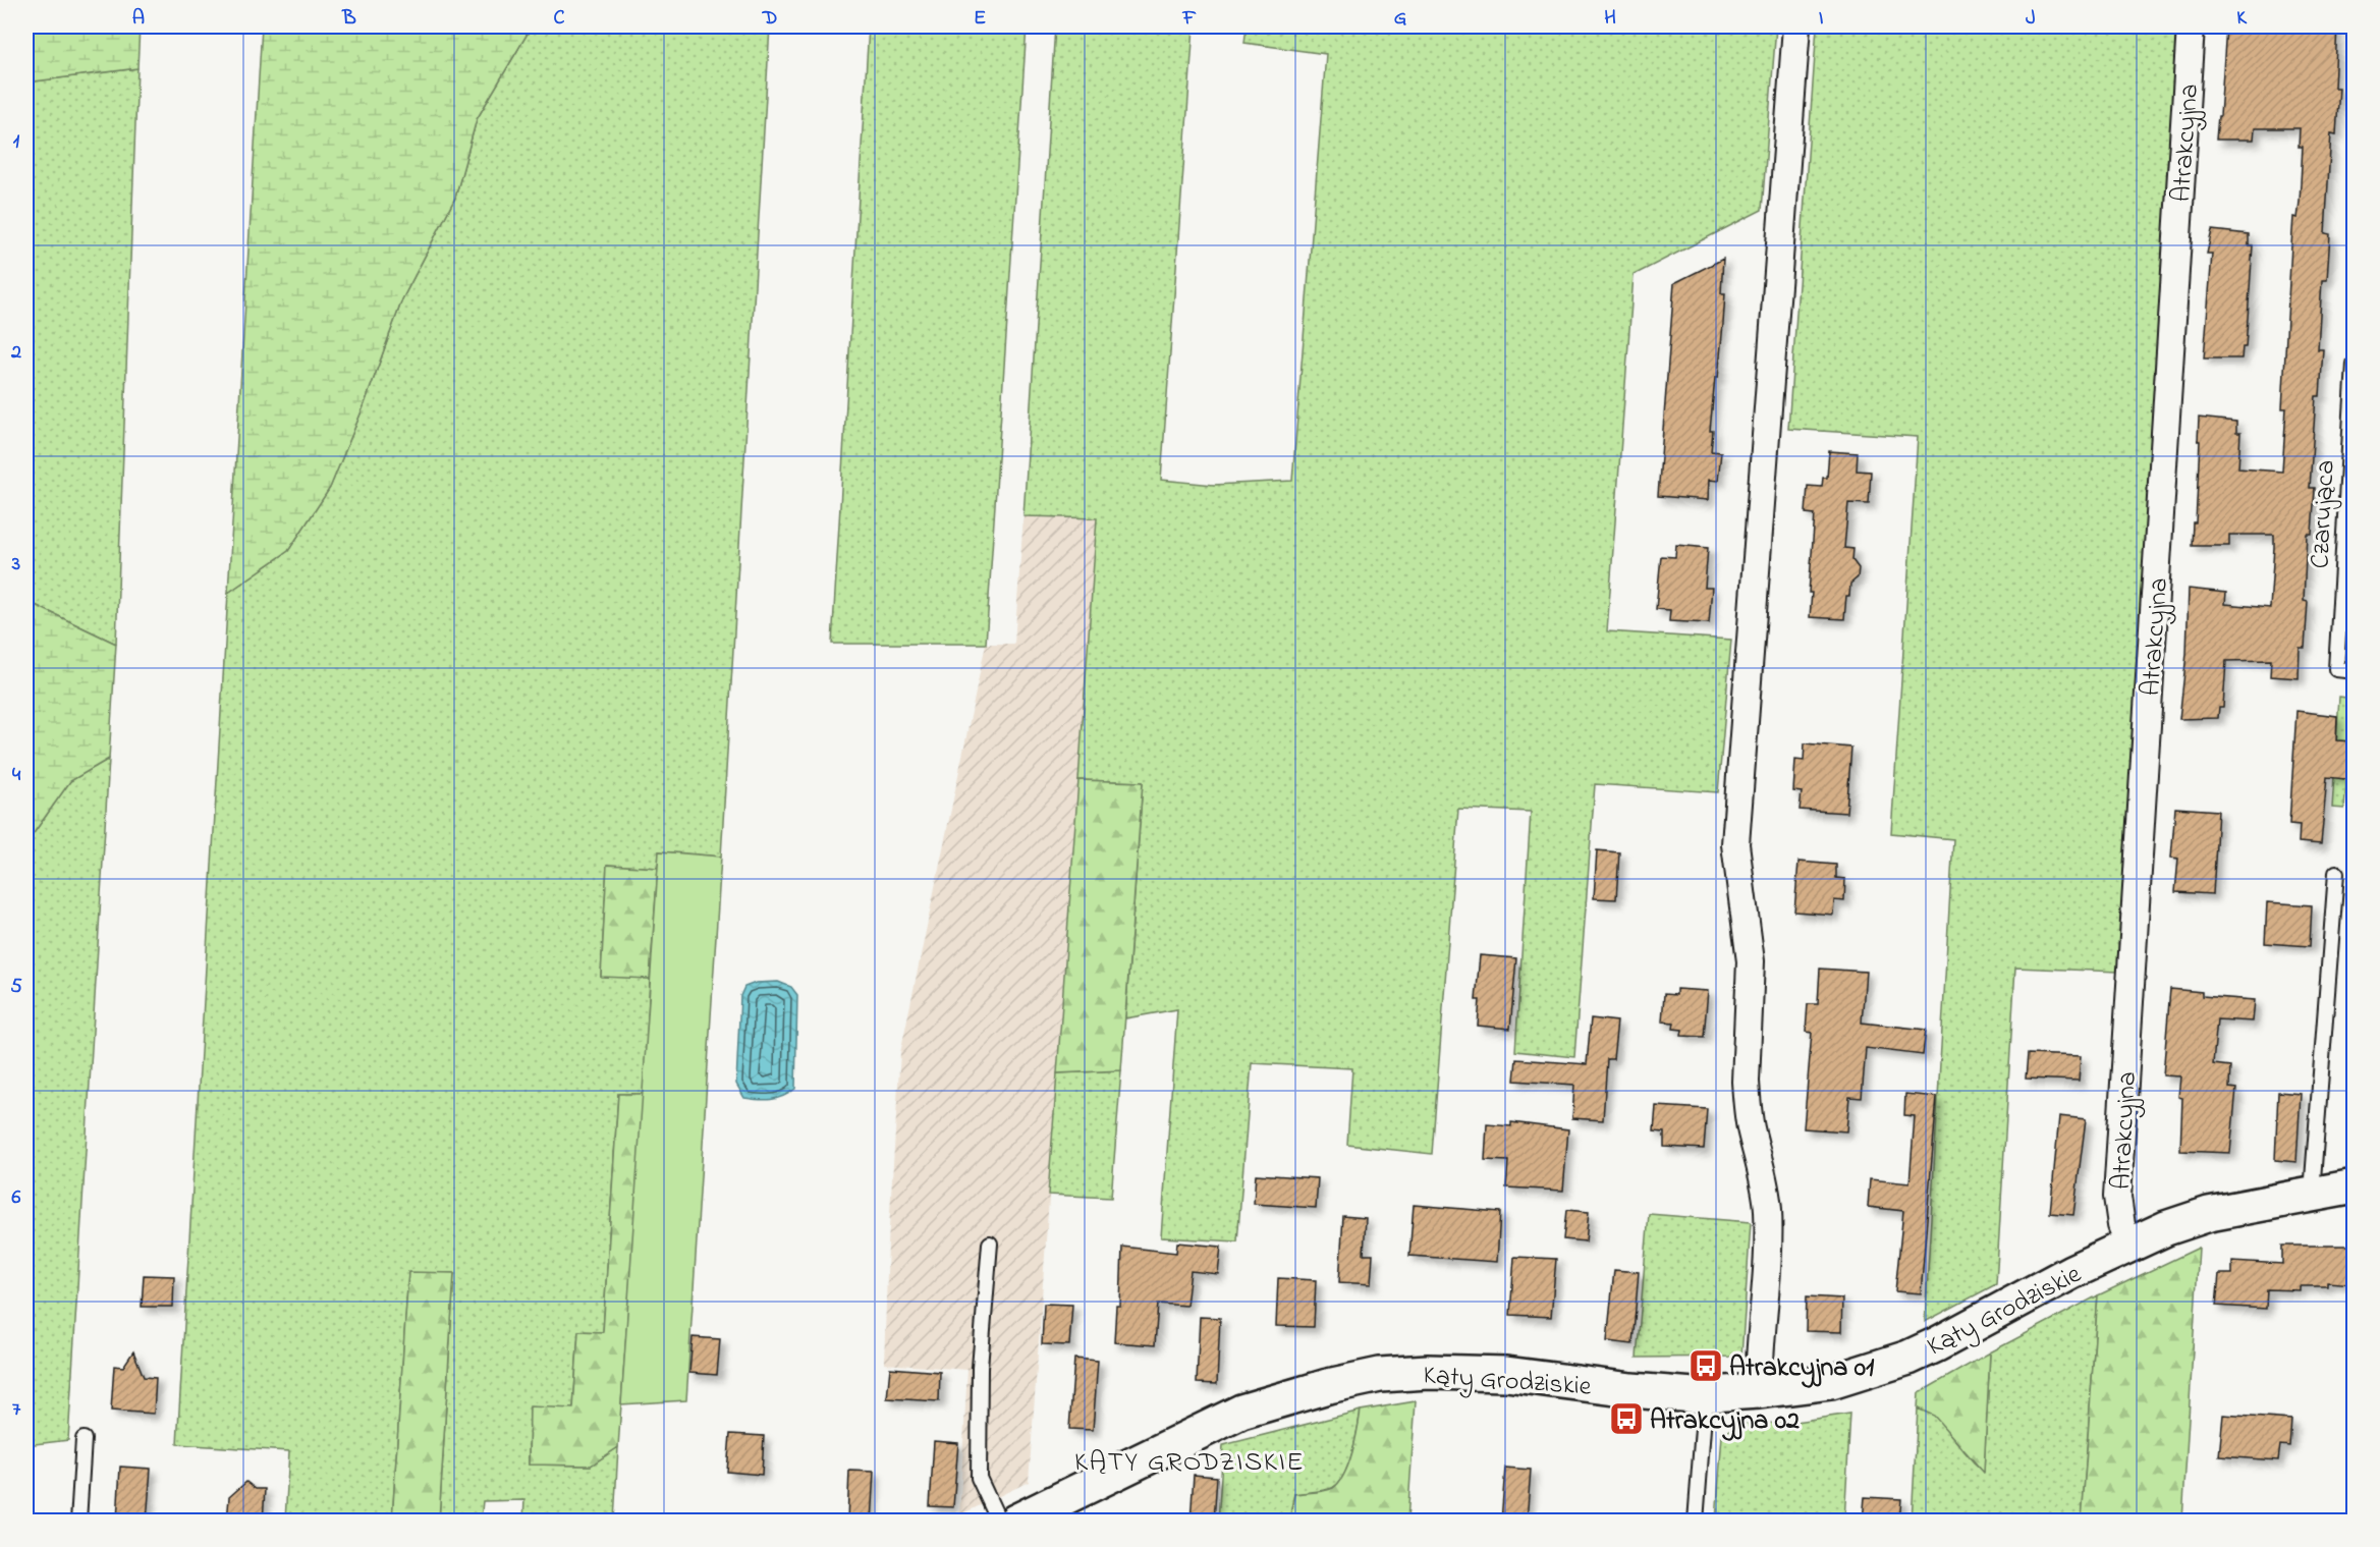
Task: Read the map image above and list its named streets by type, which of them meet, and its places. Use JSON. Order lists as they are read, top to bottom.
{
  "streets": {
    "street": ["Atrakcyjna", "Kąty Grodziskie"],
    "lane": ["Czarująca"]
  },
  "crossings": [
    ["Atrakcyjna", "Kąty Grodziskie"]
  ],
  "districts": ["KĄTY GRODZISKIE"],
  "places": {
    "bus stop": ["Atrakcyjna 01", "Atrakcyjna 02"]
  },
  "grid": {
    "columns": [
      "A",
      "B",
      "C",
      "D",
      "E",
      "F",
      "G",
      "H",
      "I",
      "J",
      "K"
    ],
    "rows": [
      "1",
      "2",
      "3",
      "4",
      "5",
      "6",
      "7"
    ]
  }
}
